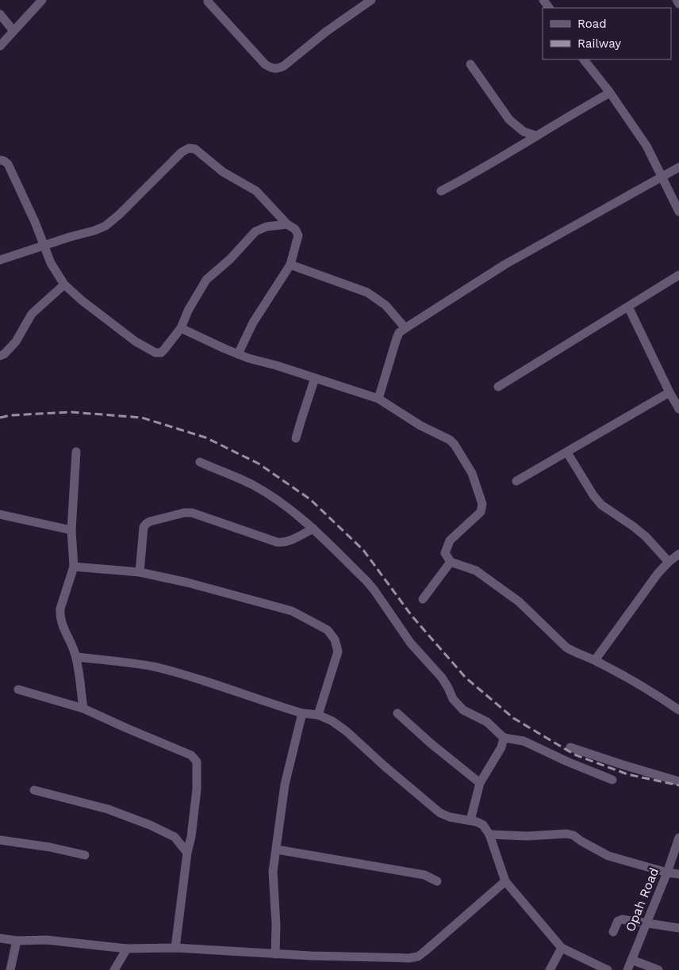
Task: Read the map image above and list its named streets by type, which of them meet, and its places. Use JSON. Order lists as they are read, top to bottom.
{
  "streets": {
    "street": ["Opah Road"]
  },
  "legend": ["Road", "Railway"]
}
